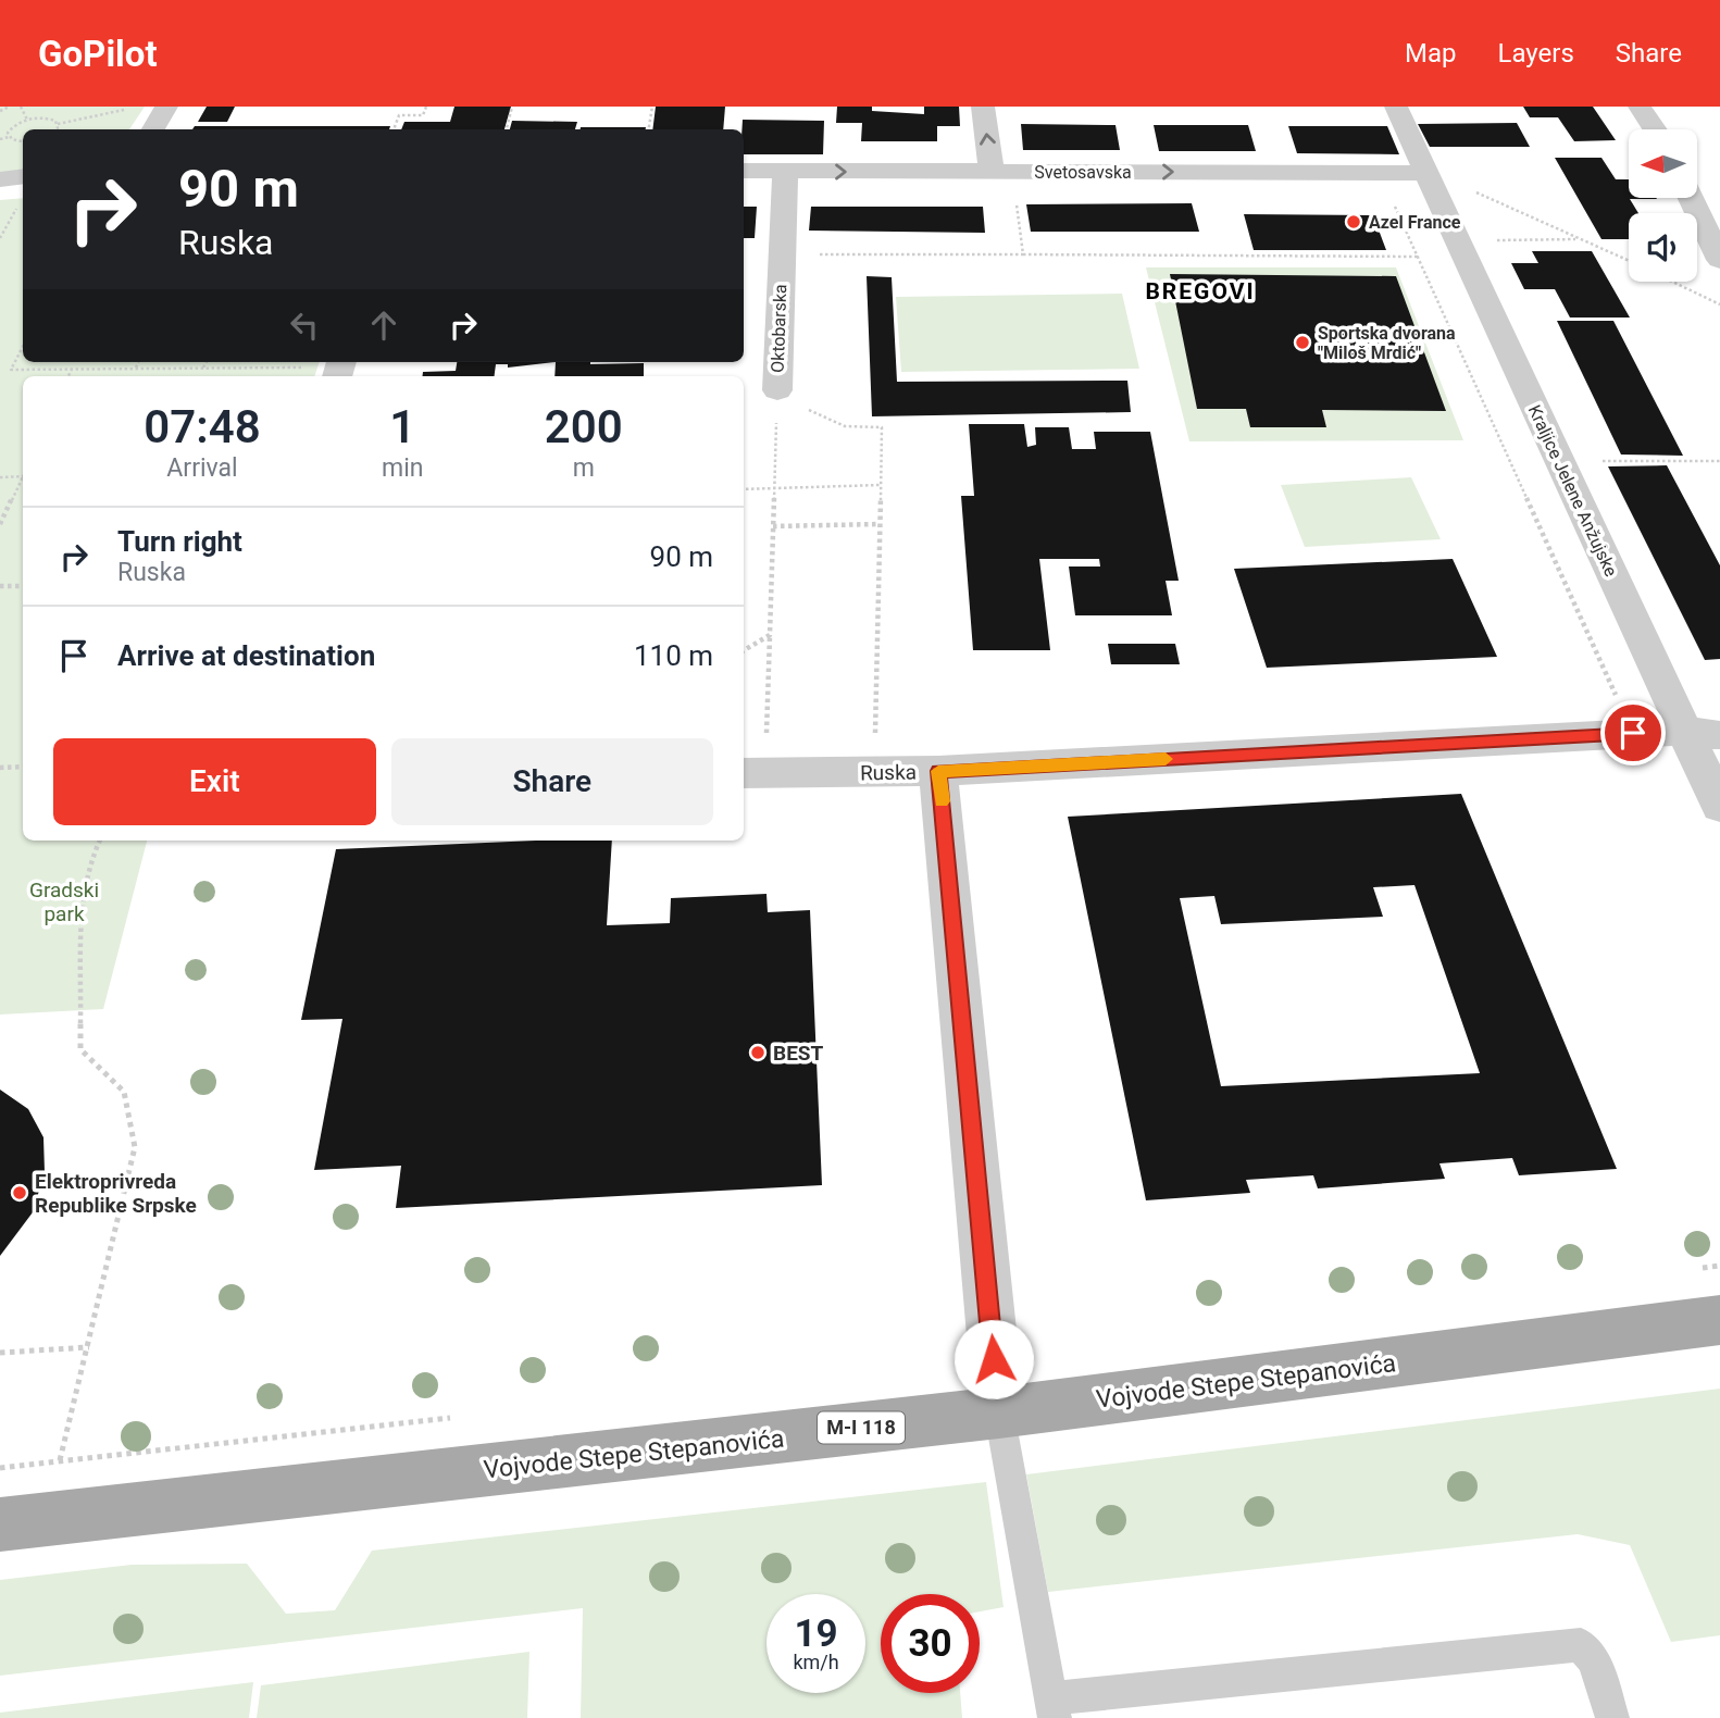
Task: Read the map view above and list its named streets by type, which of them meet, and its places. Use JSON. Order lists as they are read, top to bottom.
{
  "streets": {
    "main road": ["Vojvode Stepe Stepanovića", "M-I 118"],
    "street": [
      "Svetosavska",
      "Oktobarska",
      "Kraljice Jelene Anžujske",
      "Ruska"
    ]
  },
  "crossings": [
    ["Svetosavska", "Oktobarska"],
    ["Svetosavska", "Kraljice Jelene Anžujske"],
    ["Oktobarska", "Ruska"],
    ["Kraljice Jelene Anžujske", "Ruska"]
  ],
  "one_way": ["Svetosavska"],
  "districts": ["BREGOVI"],
  "parks": ["Gradski park"],
  "places": [
    "Azel France",
    "Sportska dvorana \"Miloš Mrdić\"",
    "BEST",
    "Elektroprivreda Republike Srpske"
  ],
  "north": "left",
  "page": {
    "header": "GoPilot",
    "nav": ["Map", "Layers", "Share"],
    "turn": ["90 m", "Ruska"],
    "eta": [
      "07:48",
      "Arrival",
      "1",
      "min",
      "200",
      "m"
    ],
    "list": [
      {
        "name": "Turn right",
        "note": "Ruska",
        "value": "90 m"
      },
      {
        "name": "Arrive at destination",
        "value": "110 m"
      }
    ],
    "buttons": ["Exit", "Share"],
    "speed": "19 km/h",
    "limit": "30"
  }
}
